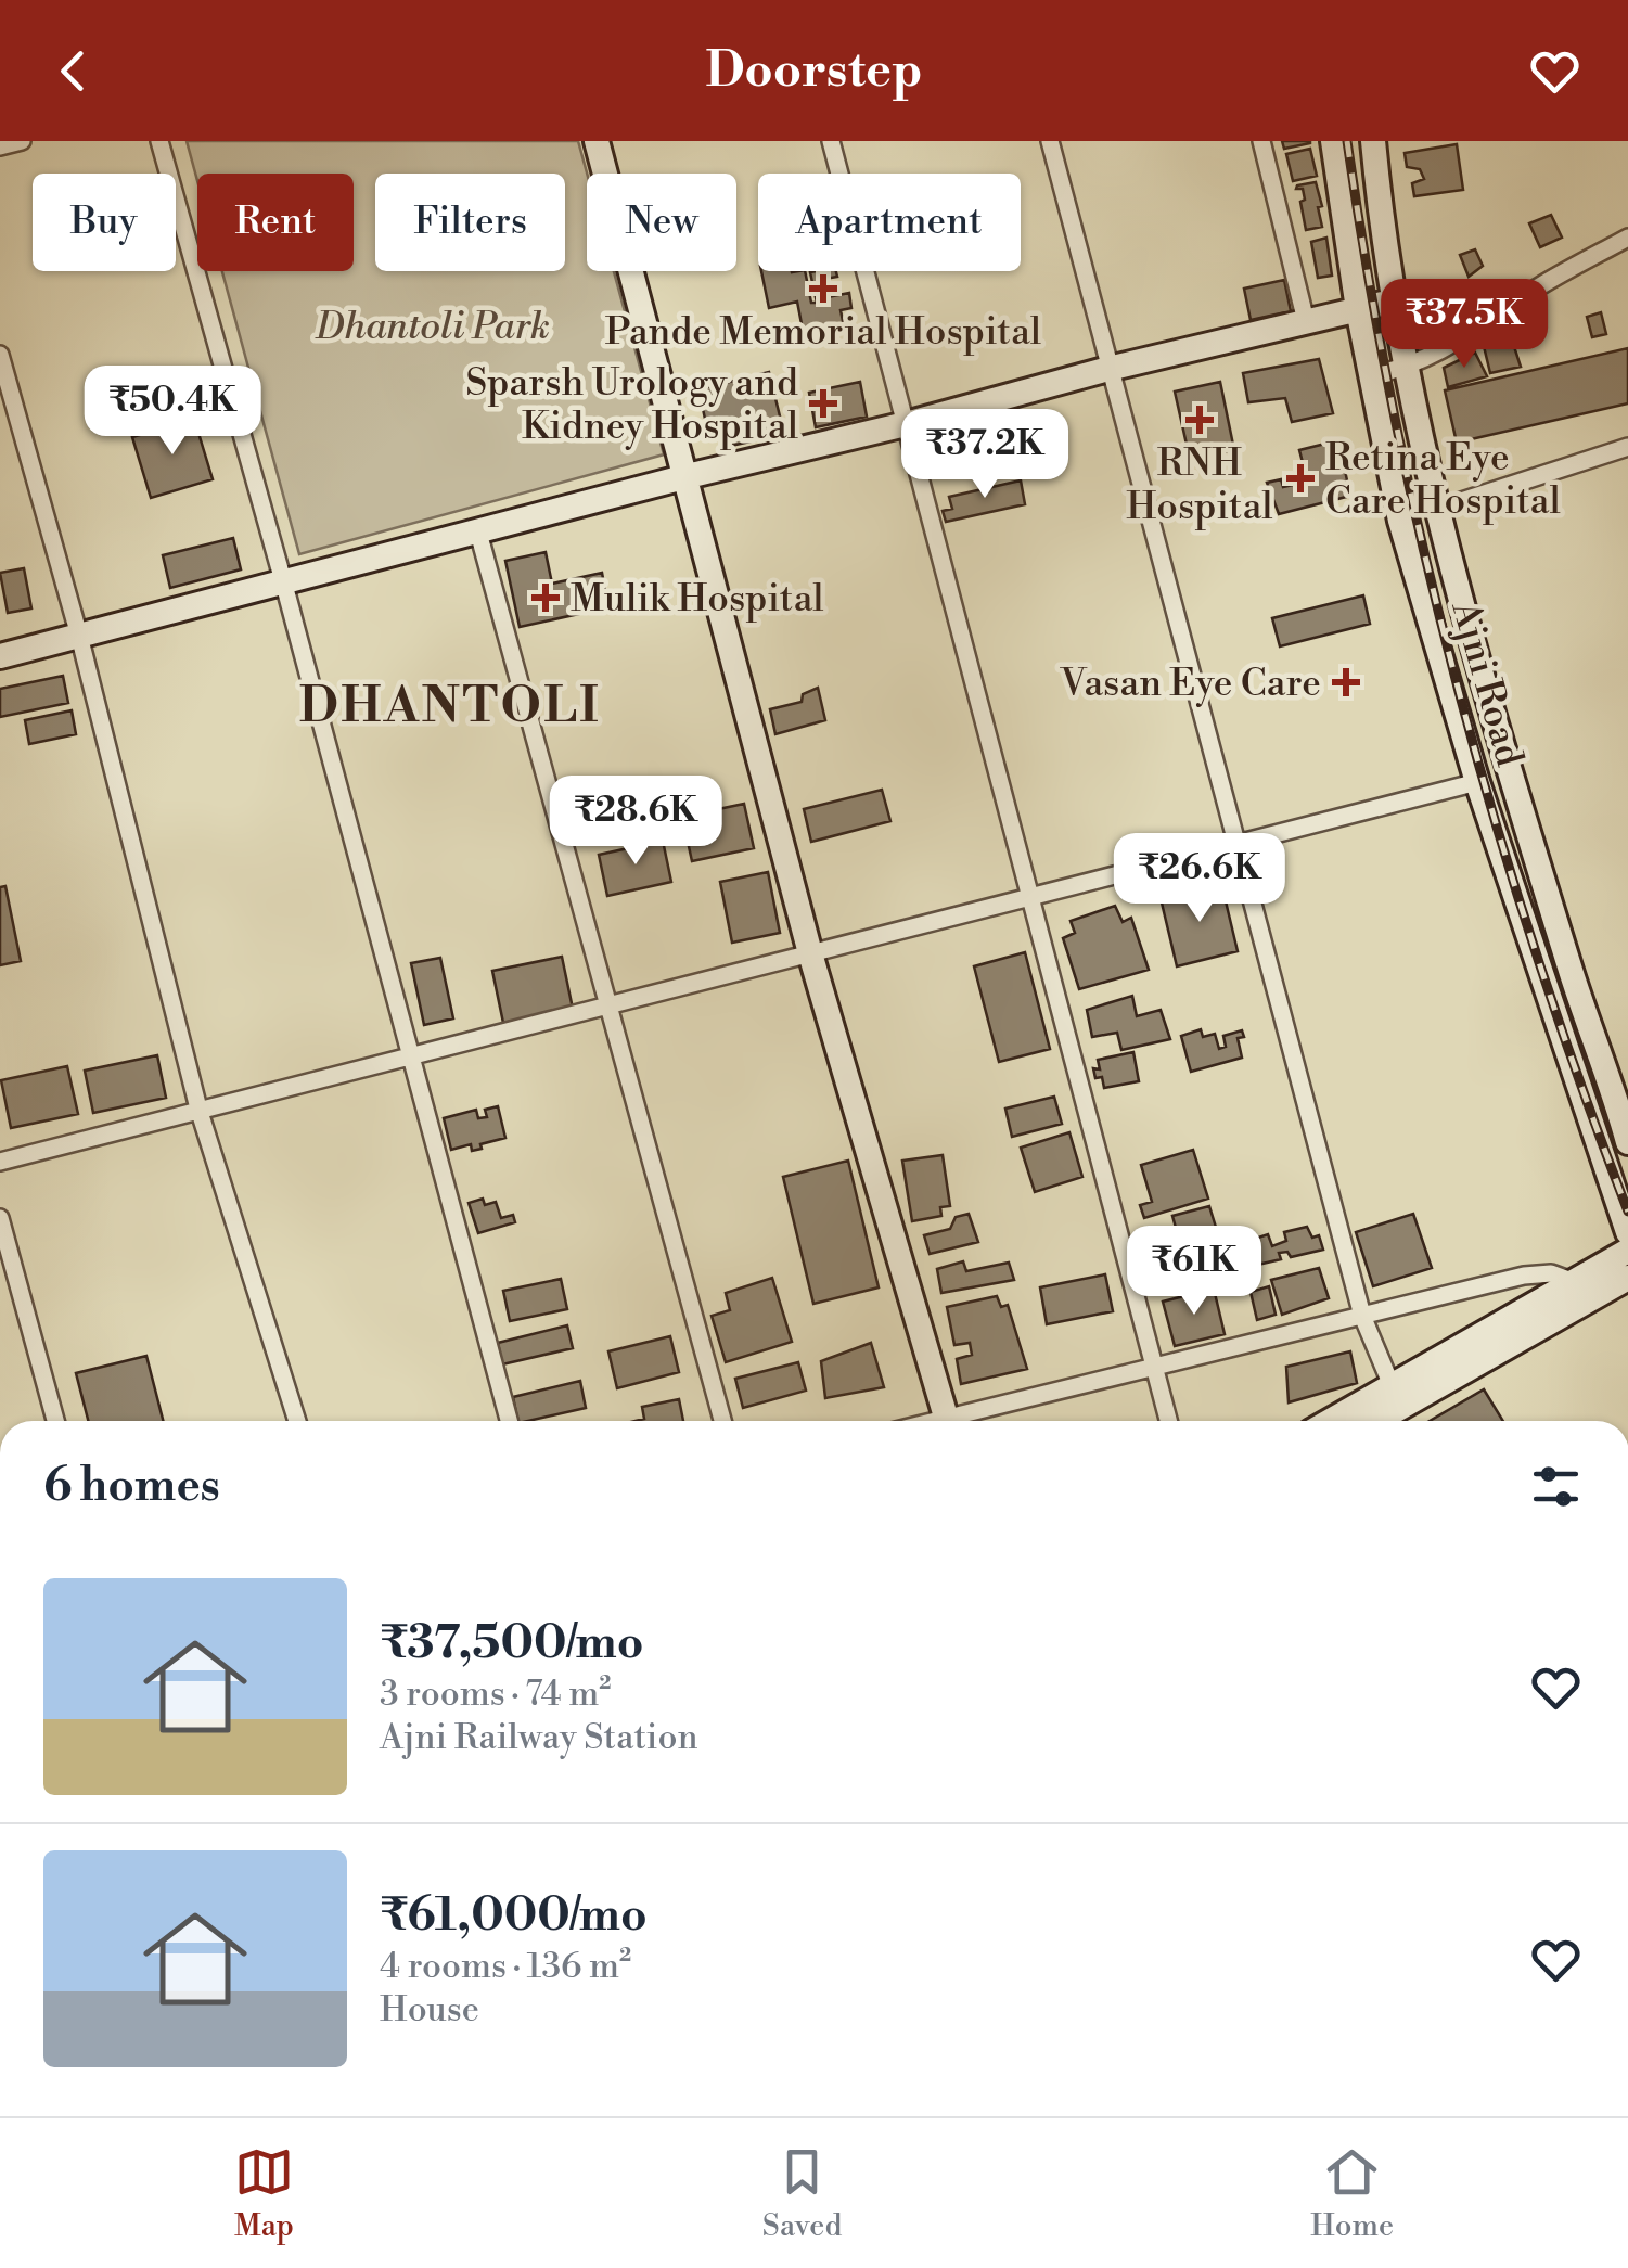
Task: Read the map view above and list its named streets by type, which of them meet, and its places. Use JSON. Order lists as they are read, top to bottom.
{
  "streets": {
    "main road": ["Ajni Road"]
  },
  "districts": ["DHANTOLI"],
  "parks": ["Dhantoli Park"],
  "places": {
    "health": [
      "Pande Memorial Hospital",
      "Sparsh Urology and Kidney Hospital",
      "RNH Hospital",
      "Retina Eye Care Hospital",
      "Mulik Hospital",
      "Vasan Eye Care"
    ]
  },
  "page": {
    "header": "Doorstep",
    "chip": [
      "Buy",
      "Rent",
      "Filters",
      "New",
      "Apartment"
    ],
    "price": [
      "₹37.5K",
      "₹50.4K",
      "₹37.2K",
      "₹28.6K",
      "₹26.6K",
      "₹61K"
    ],
    "heading": "6 homes",
    "list": [
      {
        "name": "₹37,500/mo",
        "note": "3 rooms · 74 m² · Ajni Railway Station"
      },
      {
        "name": "₹61,000/mo",
        "note": "4 rooms · 136 m² · House"
      }
    ],
    "tabs": ["Map", "Saved", "Home"]
  }
}
